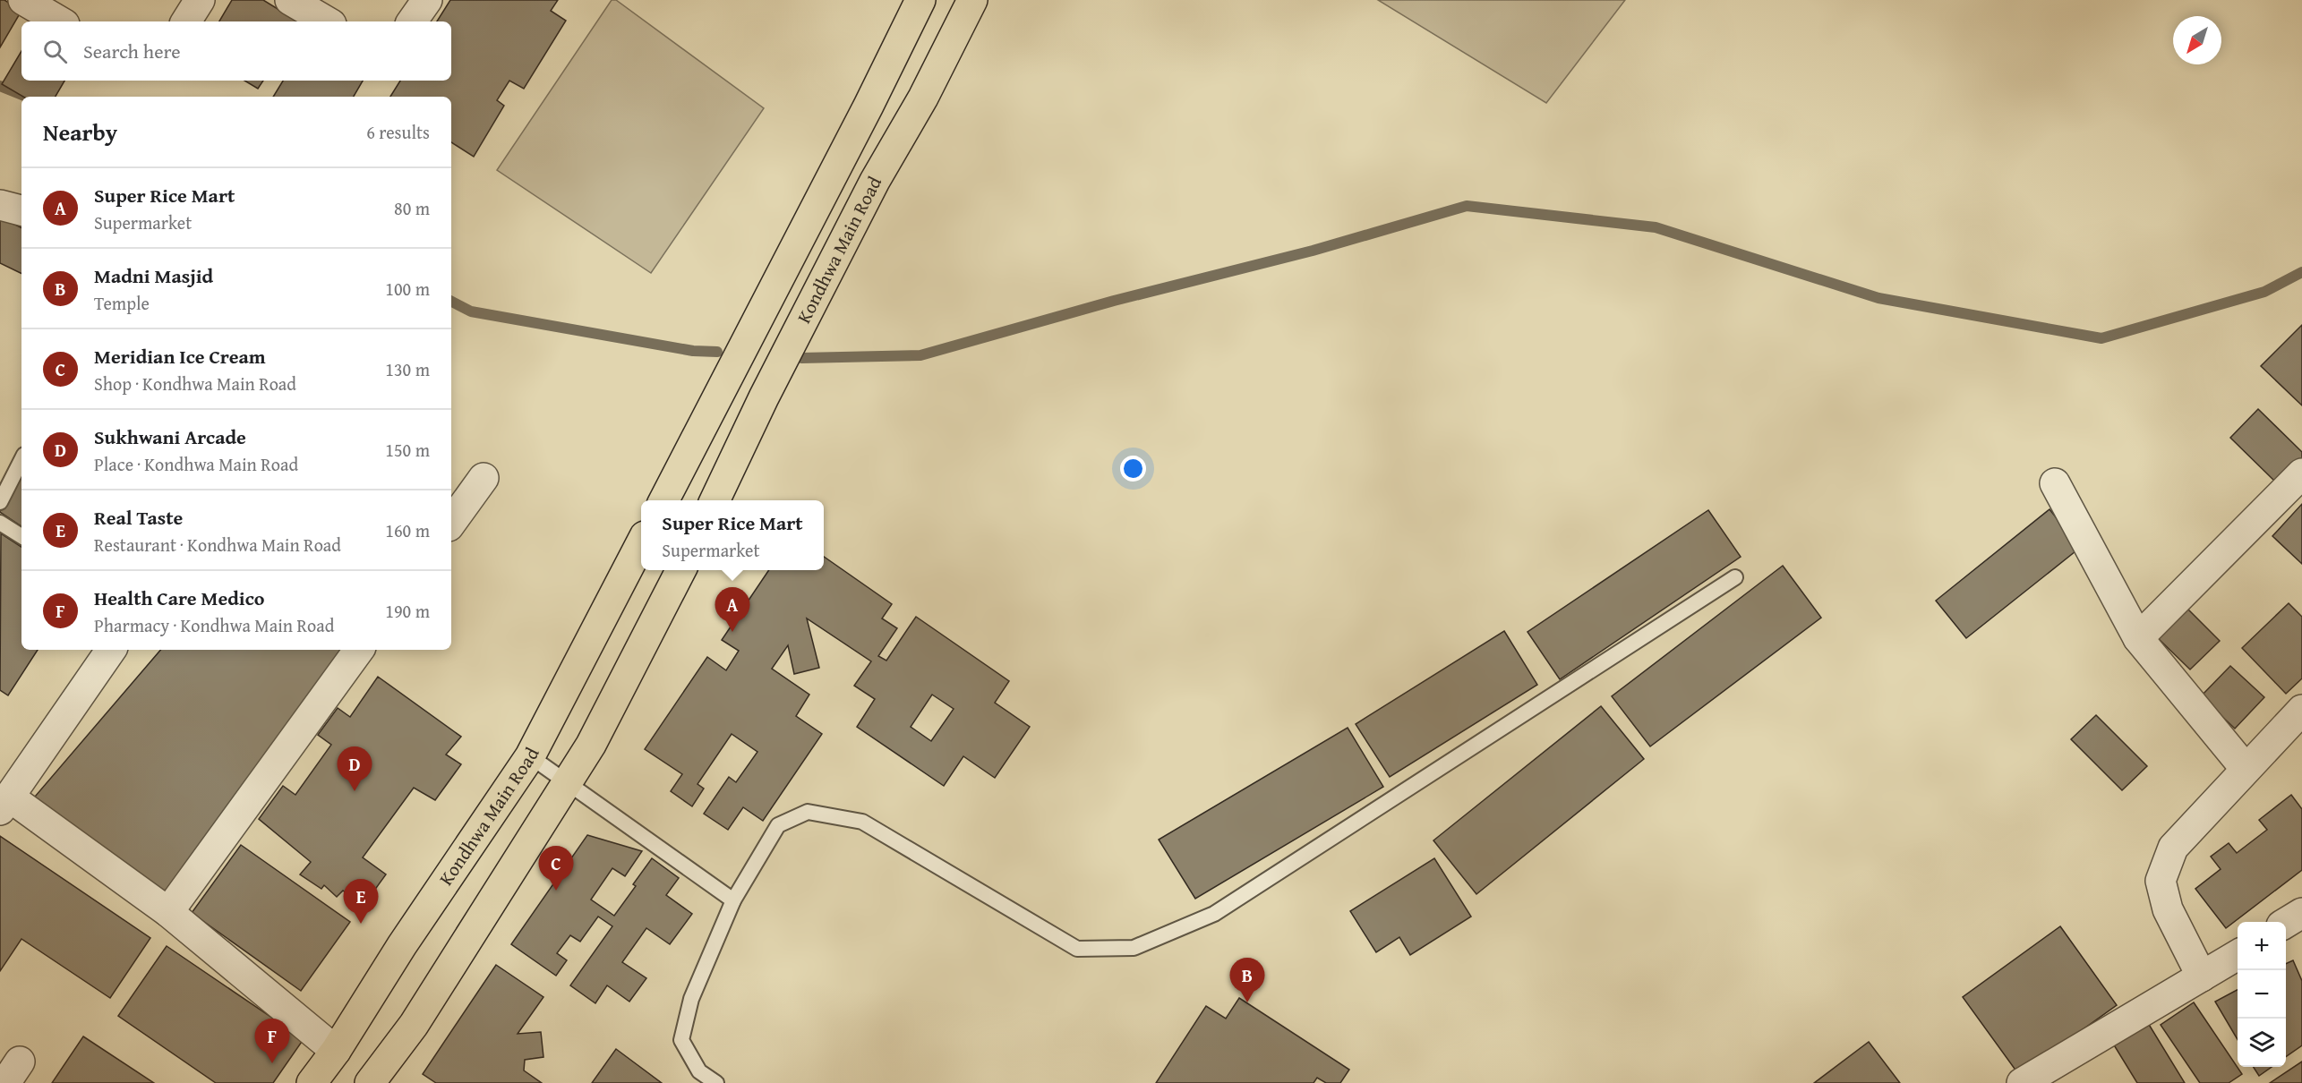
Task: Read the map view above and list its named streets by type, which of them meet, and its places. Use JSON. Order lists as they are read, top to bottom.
{
  "streets": {
    "main road": ["Kondhwa Main Road"]
  },
  "north": "bottom left",
  "page": {
    "search": "Search here",
    "heading": ["Nearby", "6 results"],
    "list": [
      {
        "mark": "A",
        "name": "Super Rice Mart",
        "note": "Supermarket",
        "value": "80 m"
      },
      {
        "mark": "B",
        "name": "Madni Masjid",
        "note": "Temple",
        "value": "100 m"
      },
      {
        "mark": "C",
        "name": "Meridian Ice Cream",
        "note": "Shop · Kondhwa Main Road",
        "value": "130 m"
      },
      {
        "mark": "D",
        "name": "Sukhwani Arcade",
        "note": "Place · Kondhwa Main Road",
        "value": "150 m"
      },
      {
        "mark": "E",
        "name": "Real Taste",
        "note": "Restaurant · Kondhwa Main Road",
        "value": "160 m"
      },
      {
        "mark": "F",
        "name": "Health Care Medico",
        "note": "Pharmacy · Kondhwa Main Road",
        "value": "190 m"
      }
    ],
    "popup": ["Super Rice Mart", "Supermarket"],
    "pins": [
      "A",
      "D",
      "C",
      "E",
      "B",
      "F"
    ],
    "map_buttons": ["+", "−"]
  }
}
